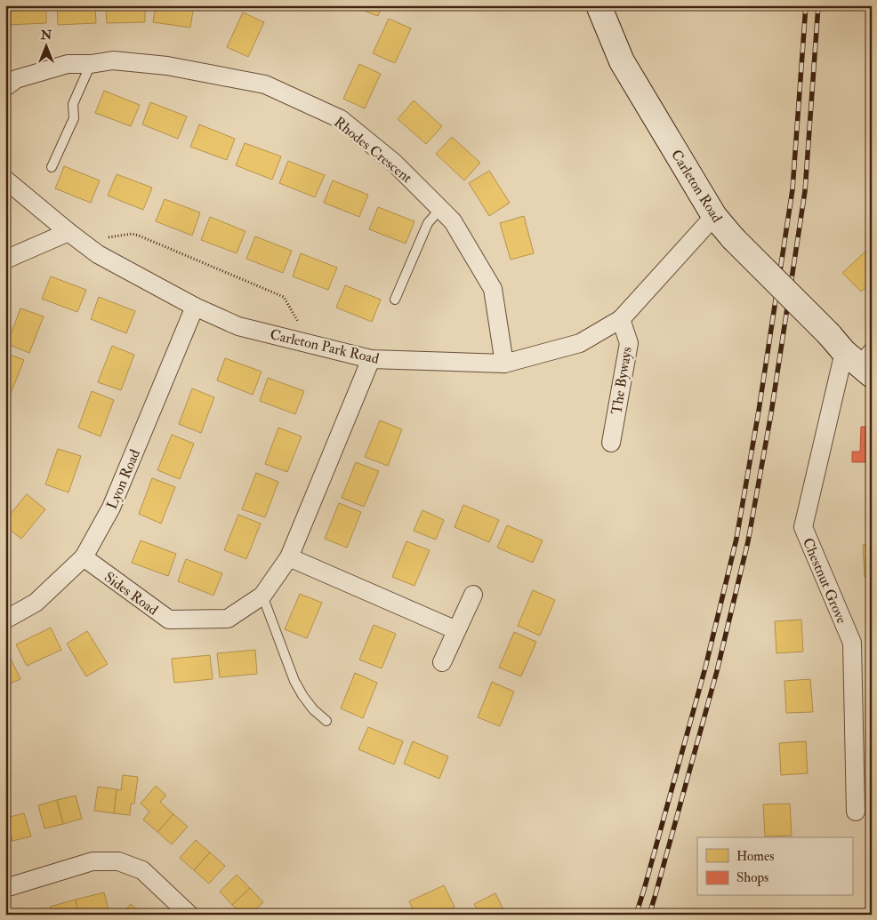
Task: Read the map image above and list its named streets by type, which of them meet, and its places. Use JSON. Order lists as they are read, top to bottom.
{
  "streets": {
    "street": [
      "Rhodes Crescent",
      "Carleton Road",
      "Carleton Park Road",
      "The Byways",
      "Lyon Road",
      "Chestnut Grove",
      "Sides Road"
    ]
  },
  "crossings": [
    ["Rhodes Crescent", "Carleton Park Road"],
    ["Carleton Road", "Carleton Park Road"],
    ["Carleton Road", "Chestnut Grove"],
    ["Carleton Park Road", "The Byways"],
    ["Carleton Park Road", "Lyon Road"],
    ["Carleton Park Road", "Sides Road"],
    ["Lyon Road", "Sides Road"]
  ],
  "legend": ["Homes", "Shops"],
  "north": "top"
}
